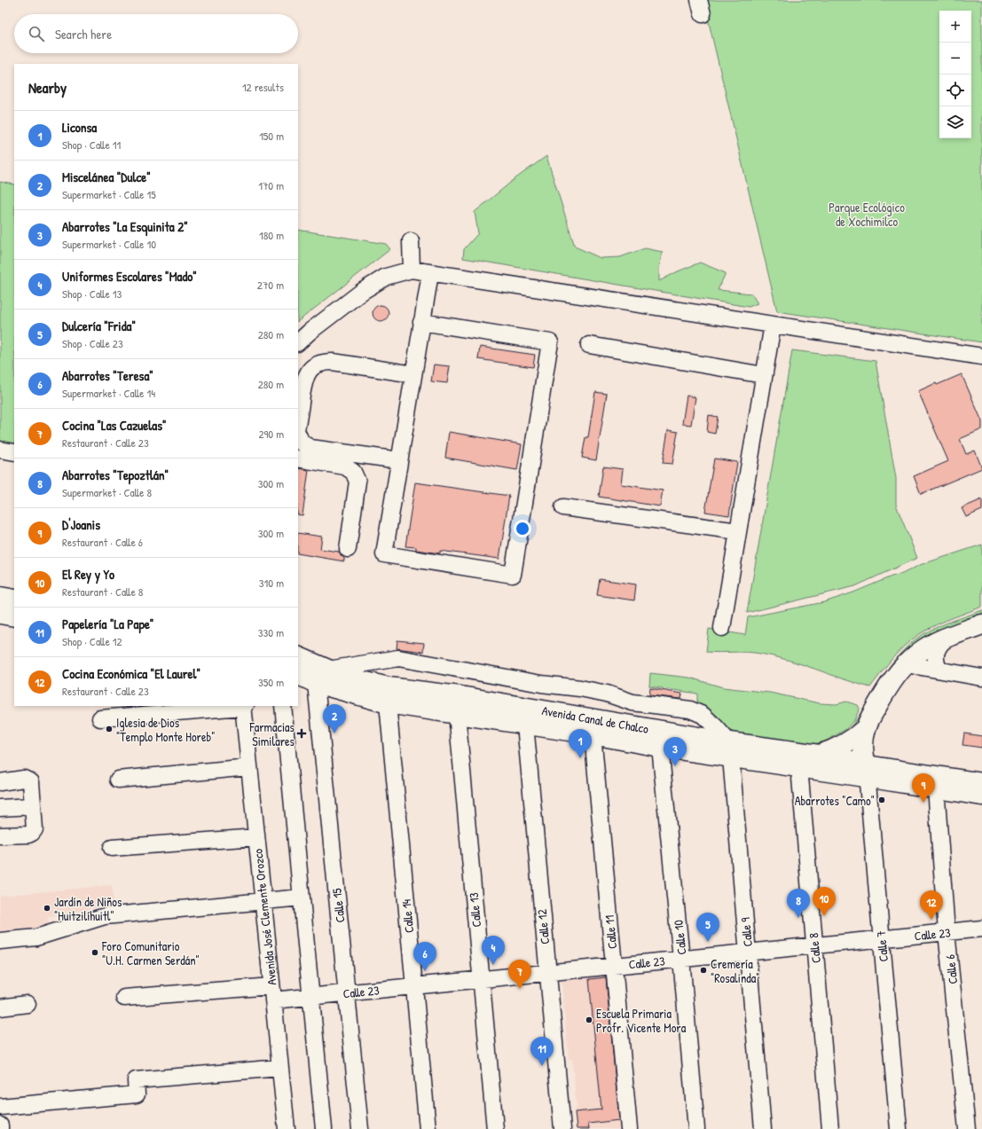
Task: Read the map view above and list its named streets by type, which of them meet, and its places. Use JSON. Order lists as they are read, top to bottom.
{
  "streets": {
    "main road": ["Avenida Canal de Chalco"],
    "street": [
      "Calle 15",
      "Calle 13",
      "Calle 14",
      "Avenida José Clemente Orozco",
      "Calle 12",
      "Calle 11",
      "Calle 9",
      "Calle 23",
      "Calle 10",
      "Calle 7",
      "Calle 8",
      "Calle 6"
    ]
  },
  "crossings": [
    ["Avenida Canal de Chalco", "Calle 15"],
    ["Avenida Canal de Chalco", "Calle 13"],
    ["Avenida Canal de Chalco", "Calle 14"],
    ["Avenida Canal de Chalco", "Calle 12"],
    ["Avenida Canal de Chalco", "Calle 11"],
    ["Avenida Canal de Chalco", "Calle 9"],
    ["Avenida Canal de Chalco", "Calle 10"],
    ["Avenida Canal de Chalco", "Calle 7"],
    ["Avenida Canal de Chalco", "Calle 8"],
    ["Avenida Canal de Chalco", "Calle 6"],
    ["Calle 15", "Calle 23"],
    ["Calle 13", "Calle 23"],
    ["Calle 14", "Calle 23"],
    ["Avenida José Clemente Orozco", "Calle 23"],
    ["Calle 12", "Calle 23"],
    ["Calle 11", "Calle 23"],
    ["Calle 9", "Calle 23"],
    ["Calle 23", "Calle 10"],
    ["Calle 23", "Calle 7"],
    ["Calle 23", "Calle 8"],
    ["Calle 23", "Calle 6"]
  ],
  "parks": ["Parque Ecológico de Xochimilco"],
  "places": {
    "other": [
      "Iglesia de Dios \"Templo Monte Horeb\"",
      "Abarrotes \"Camo\"",
      "Jardín de Niños \"Huitzilíhuitl\"",
      "Foro Comunitario \"U.H. Carmen Serdán\"",
      "Cremería \"Rosalinda\"",
      "Escuela Primaria Profr. Vicente Mora"
    ],
    "health": ["Farmacias Similares"]
  },
  "page": {
    "map_buttons": ["+", "−"],
    "search": "Search here",
    "heading": ["Nearby", "12 results"],
    "list": [
      {
        "mark": "1",
        "name": "Liconsa",
        "note": "Shop · Calle 11",
        "value": "150 m"
      },
      {
        "mark": "2",
        "name": "Miscelánea \"Dulce\"",
        "note": "Supermarket · Calle 15",
        "value": "170 m"
      },
      {
        "mark": "3",
        "name": "Abarrotes \"La Esquinita 2\"",
        "note": "Supermarket · Calle 10",
        "value": "180 m"
      },
      {
        "mark": "4",
        "name": "Uniformes Escolares \"Mado\"",
        "note": "Shop · Calle 13",
        "value": "270 m"
      },
      {
        "mark": "5",
        "name": "Dulcería \"Frida\"",
        "note": "Shop · Calle 23",
        "value": "280 m"
      },
      {
        "mark": "6",
        "name": "Abarrotes \"Teresa\"",
        "note": "Supermarket · Calle 14",
        "value": "280 m"
      },
      {
        "mark": "7",
        "name": "Cocina \"Las Cazuelas\"",
        "note": "Restaurant · Calle 23",
        "value": "290 m"
      },
      {
        "mark": "8",
        "name": "Abarrotes \"Tepoztlán\"",
        "note": "Supermarket · Calle 8",
        "value": "300 m"
      },
      {
        "mark": "9",
        "name": "D'Joanis",
        "note": "Restaurant · Calle 6",
        "value": "300 m"
      },
      {
        "mark": "10",
        "name": "El Rey y Yo",
        "note": "Restaurant · Calle 8",
        "value": "310 m"
      },
      {
        "mark": "11",
        "name": "Papelería \"La Pape\"",
        "note": "Shop · Calle 12",
        "value": "330 m"
      },
      {
        "mark": "12",
        "name": "Cocina Económica \"El Laurel\"",
        "note": "Restaurant · Calle 23",
        "value": "350 m"
      }
    ],
    "pins": [
      "2",
      "1",
      "3",
      "9",
      "10",
      "8",
      "12",
      "5",
      "4",
      "6",
      "7",
      "11"
    ]
  }
}
